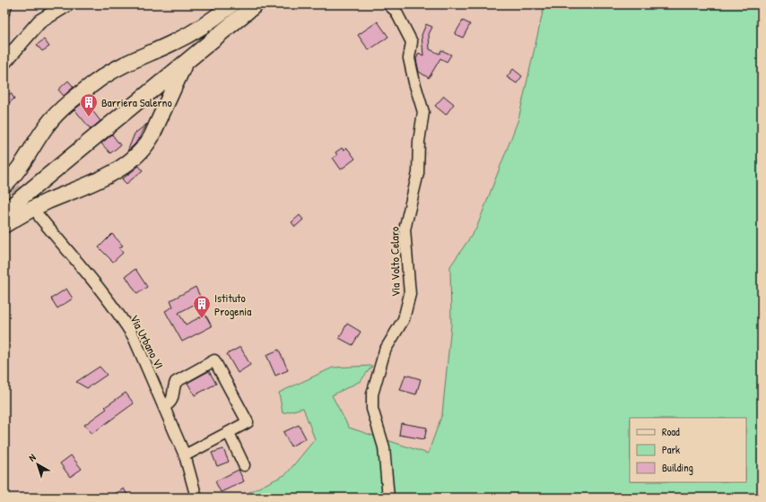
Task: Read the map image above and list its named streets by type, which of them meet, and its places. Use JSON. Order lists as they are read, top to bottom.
{
  "streets": {
    "street": ["Via Volto Celaro", "Via Urbano VI"]
  },
  "places": {
    "building": ["Barriera Salerno", "Istituto Progenia"]
  },
  "legend": ["Road", "Park", "Building"],
  "north": "top left"
}
